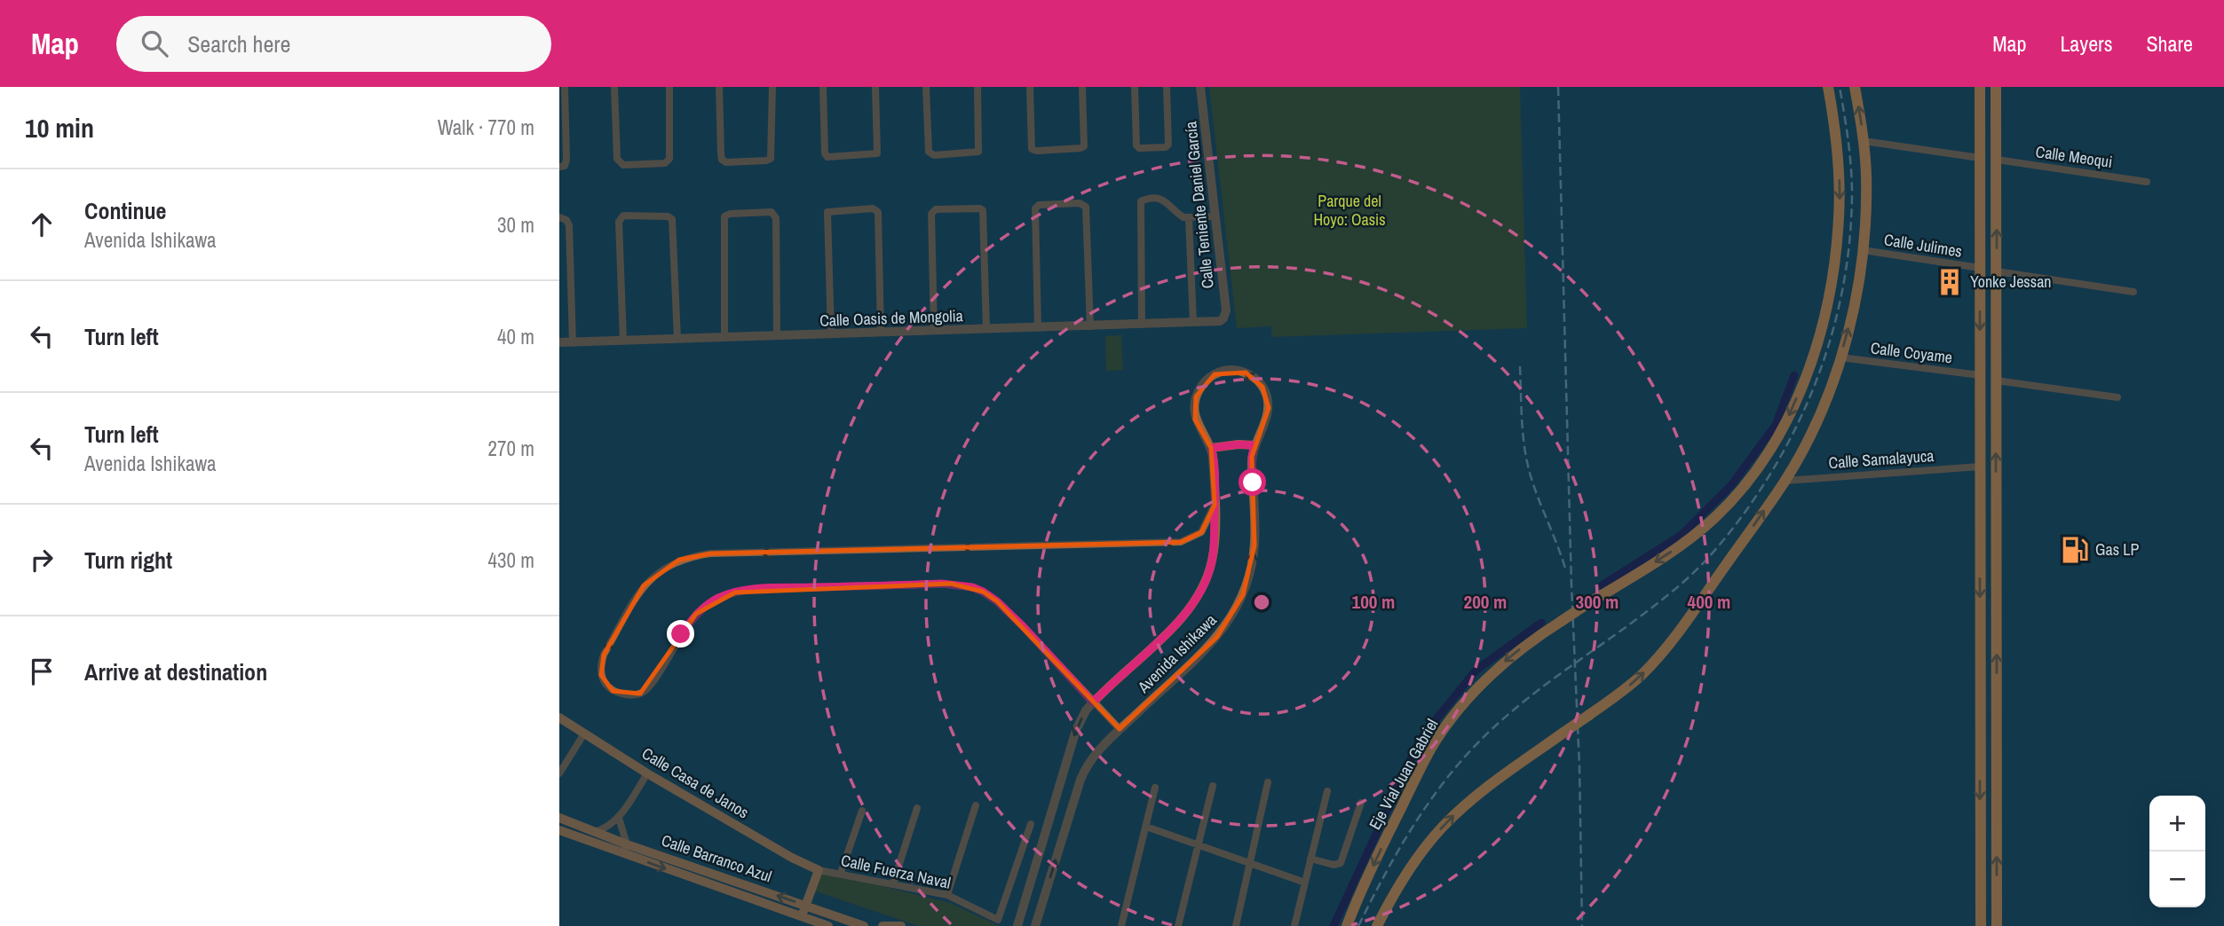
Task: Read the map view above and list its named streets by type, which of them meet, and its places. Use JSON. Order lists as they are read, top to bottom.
{
  "streets": {
    "main road": ["Eje Vial Juan Gabriel", "Calle Casa de Janos", "Calle Barranco Azul"],
    "street": [
      "Calle Meoqui",
      "Calle Teniente Daniel García",
      "Calle Julimes",
      "Calle Oasis de Mongolia",
      "Calle Coyame",
      "Calle Samalayuca",
      "Avenida Ishikawa",
      "Calle Fuerza Naval"
    ]
  },
  "crossings": [
    ["Calle Teniente Daniel García", "Calle Oasis de Mongolia"],
    ["Calle Casa de Janos", "Calle Fuerza Naval"]
  ],
  "parks": ["Parque del Hoyo: Oasis"],
  "places": {
    "building": ["Yonke Jessan"],
    "fuel station": ["Gas LP"]
  },
  "page": {
    "header": "Map",
    "search": "Search here",
    "nav": ["Map", "Layers", "Share"],
    "heading": ["10 min", "Walk · 770 m"],
    "list": [
      ["Continue", "Avenida Ishikawa", "30 m"],
      ["Turn left", "40 m"],
      ["Turn left", "Avenida Ishikawa", "270 m"],
      ["Turn right", "430 m"],
      "Arrive at destination"
    ],
    "map_buttons": ["+", "−"]
  },
  "rings": [
    "100 m",
    "200 m",
    "300 m",
    "400 m"
  ]
}
